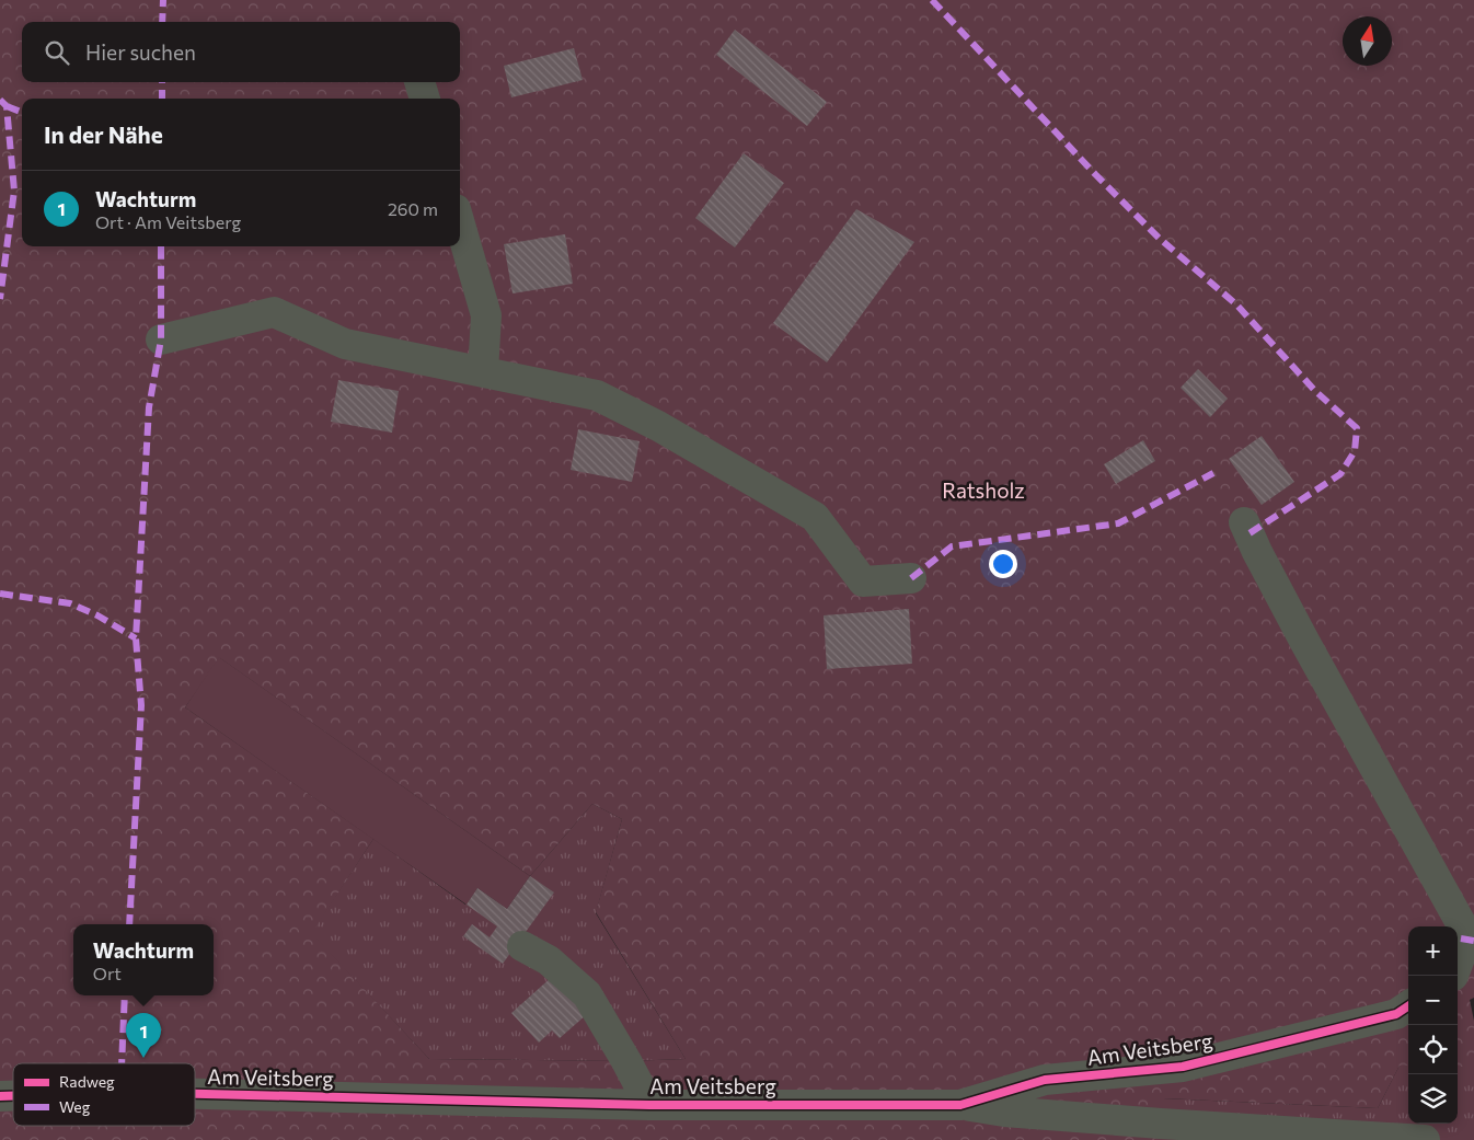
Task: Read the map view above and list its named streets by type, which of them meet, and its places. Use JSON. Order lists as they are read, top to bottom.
{
  "streets": {
    "street": ["Am Veitsberg"]
  },
  "parks": ["Ratsholz"],
  "legend": ["Radweg", "Weg"],
  "north": "top",
  "page": {
    "search": "Hier suchen",
    "heading": "In der Nähe",
    "list": [
      {
        "mark": "1",
        "name": "Wachturm",
        "note": "Ort · Am Veitsberg",
        "value": "260 m"
      }
    ],
    "popup": ["Wachturm", "Ort"],
    "map_buttons": ["+", "−"],
    "pins": "1"
  }
}
